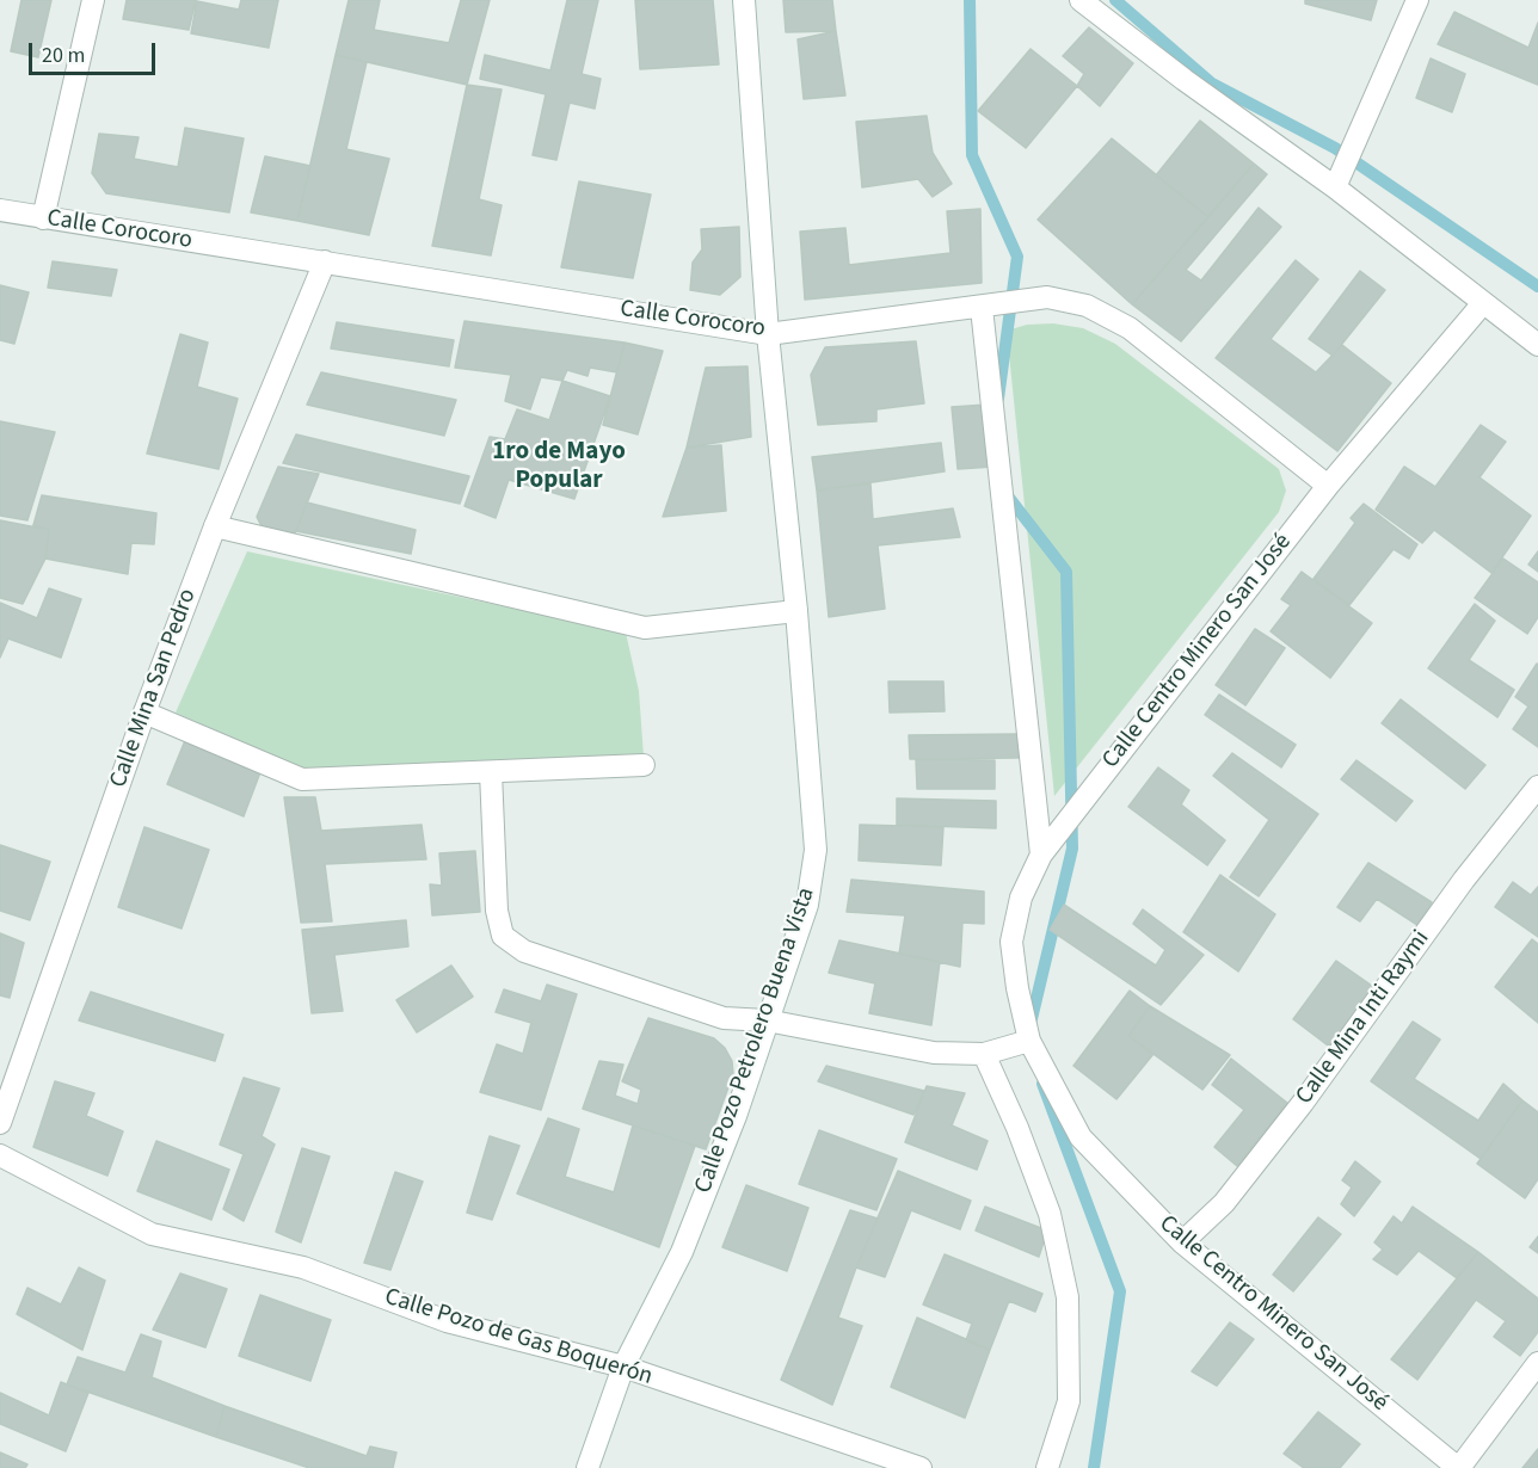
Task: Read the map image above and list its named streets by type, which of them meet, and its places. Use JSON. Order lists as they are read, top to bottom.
{
  "streets": {
    "street": [
      "Calle Corocoro",
      "Calle Centro Minero San José",
      "Calle Mina San Pedro",
      "Calle Mina Inti Raymi",
      "Calle Pozo Petrolero Buena Vista",
      "Calle Pozo de Gas Boquerón"
    ]
  },
  "crossings": [
    ["Calle Corocoro", "Calle Centro Minero San José"],
    ["Calle Corocoro", "Calle Mina San Pedro"],
    ["Calle Corocoro", "Calle Pozo Petrolero Buena Vista"],
    ["Calle Centro Minero San José", "Calle Mina Inti Raymi"],
    ["Calle Pozo Petrolero Buena Vista", "Calle Pozo de Gas Boquerón"]
  ],
  "districts": ["1ro de Mayo Popular"],
  "scale_bar": "20 m"
}
